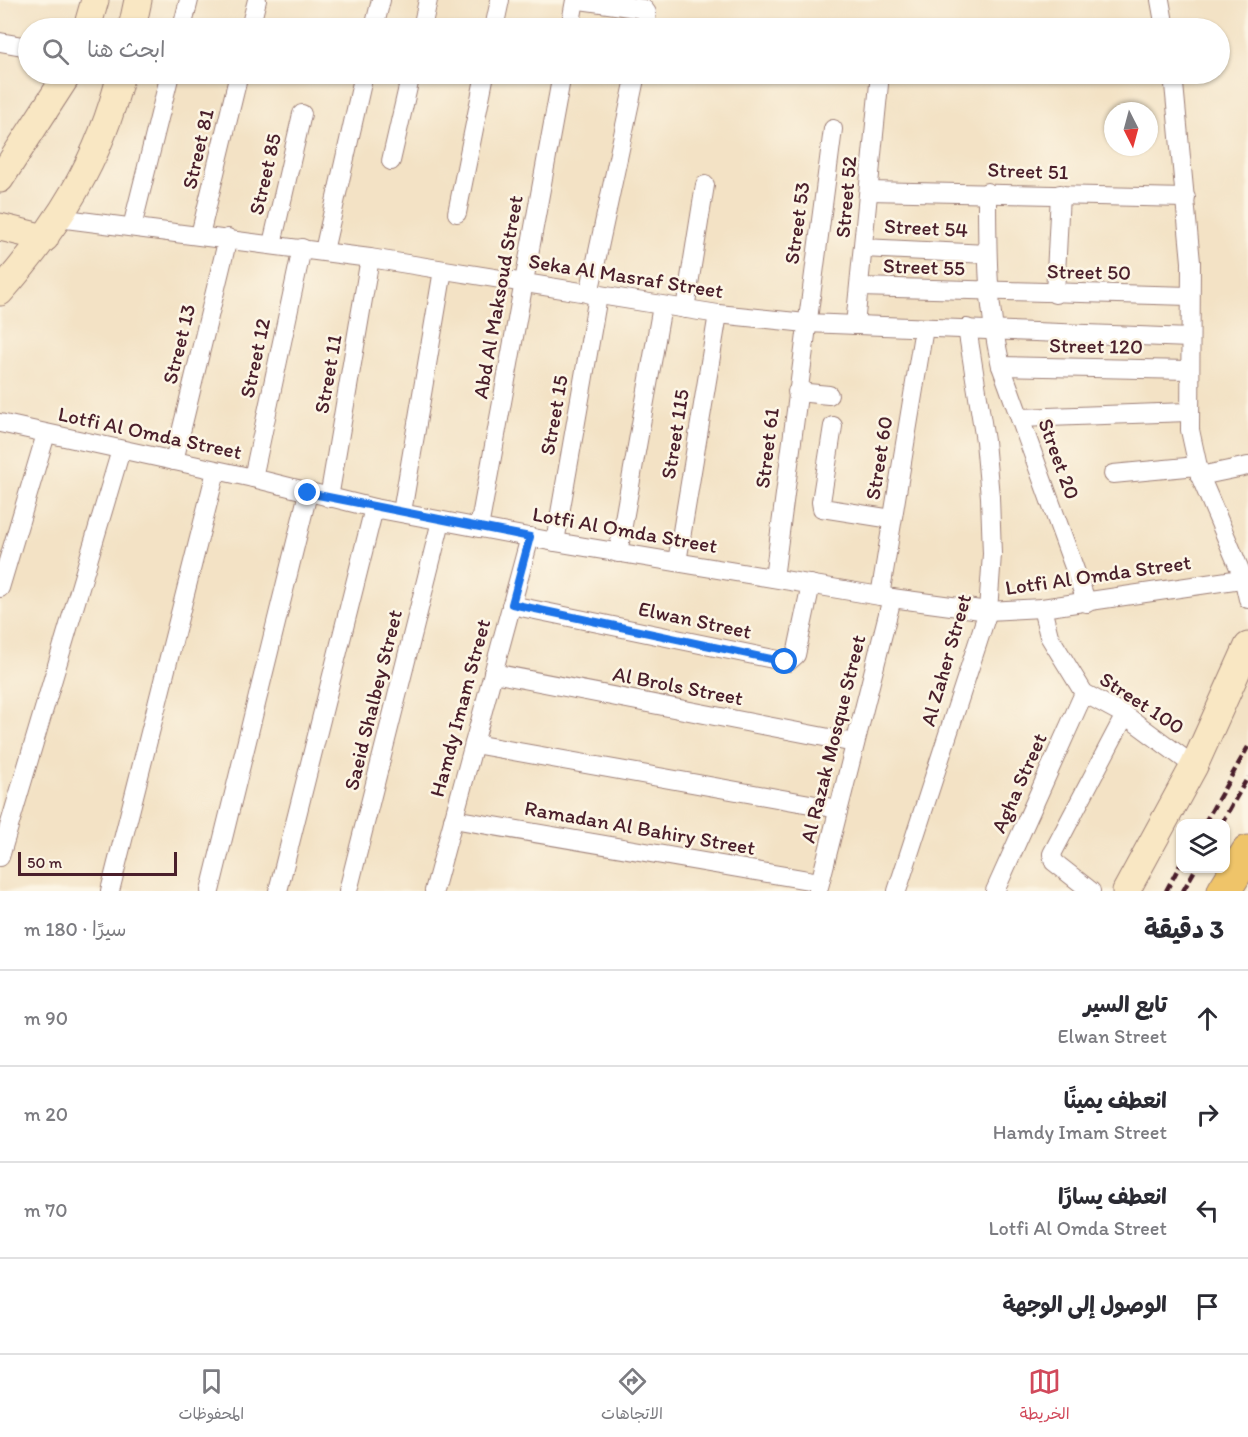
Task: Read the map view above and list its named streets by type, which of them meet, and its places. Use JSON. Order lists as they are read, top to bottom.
{
  "streets": {
    "street": [
      "Street 81",
      "Street 51",
      "Street 85",
      "Street 52",
      "Street 53",
      "Street 54",
      "Street 55",
      "Street 50",
      "Seka Al Masraf Street",
      "Abd Al Maksoud Street",
      "Street 13",
      "Street 120",
      "Street 12",
      "Street 11",
      "Street 15",
      "Lotfi Al Omda Street",
      "Street 115",
      "Street 61",
      "Street 60",
      "Street 20",
      "Elwan Street",
      "Al Zaher Street",
      "Al Brols Street",
      "Saeid Shalbey Street",
      "Street 100",
      "Hamdy Imam Street",
      "Al Razak Mosque Street",
      "Agha Street",
      "Ramadan Al Bahiry Street"
    ]
  },
  "crossings": [
    ["Street 81", "Seka Al Masraf Street"],
    ["Street 51", "Street 52"],
    ["Street 51", "Street 20"],
    ["Street 85", "Seka Al Masraf Street"],
    ["Street 52", "Street 54"],
    ["Street 52", "Street 55"],
    ["Street 52", "Seka Al Masraf Street"],
    ["Street 53", "Seka Al Masraf Street"],
    ["Street 53", "Street 61"],
    ["Street 54", "Street 20"],
    ["Street 55", "Street 50"],
    ["Street 55", "Street 20"],
    ["Street 50", "Street 20"],
    ["Seka Al Masraf Street", "Abd Al Maksoud Street"],
    ["Seka Al Masraf Street", "Street 13"],
    ["Seka Al Masraf Street", "Street 12"],
    ["Seka Al Masraf Street", "Street 11"],
    ["Seka Al Masraf Street", "Street 15"],
    ["Seka Al Masraf Street", "Street 115"],
    ["Seka Al Masraf Street", "Street 61"],
    ["Seka Al Masraf Street", "Street 60"],
    ["Seka Al Masraf Street", "Street 20"],
    ["Seka Al Masraf Street", "Al Zaher Street"],
    ["Abd Al Maksoud Street", "Lotfi Al Omda Street"],
    ["Street 13", "Lotfi Al Omda Street"],
    ["Street 120", "Street 20"],
    ["Street 12", "Lotfi Al Omda Street"],
    ["Street 11", "Lotfi Al Omda Street"],
    ["Street 15", "Lotfi Al Omda Street"],
    ["Lotfi Al Omda Street", "Street 115"],
    ["Lotfi Al Omda Street", "Street 61"],
    ["Lotfi Al Omda Street", "Street 60"],
    ["Lotfi Al Omda Street", "Street 20"],
    ["Lotfi Al Omda Street", "Elwan Street"],
    ["Lotfi Al Omda Street", "Al Zaher Street"],
    ["Lotfi Al Omda Street", "Saeid Shalbey Street"],
    ["Lotfi Al Omda Street", "Street 100"],
    ["Lotfi Al Omda Street", "Hamdy Imam Street"],
    ["Lotfi Al Omda Street", "Al Razak Mosque Street"],
    ["Street 60", "Al Razak Mosque Street"],
    ["Elwan Street", "Hamdy Imam Street"],
    ["Al Brols Street", "Hamdy Imam Street"],
    ["Al Brols Street", "Al Razak Mosque Street"],
    ["Street 100", "Agha Street"],
    ["Hamdy Imam Street", "Ramadan Al Bahiry Street"],
    ["Al Razak Mosque Street", "Ramadan Al Bahiry Street"]
  ],
  "scale_bar": "50 m",
  "north": "bottom",
  "page": {
    "search": "ابحث هنا",
    "scale": "50 m",
    "heading": ["3 دقيقة", "سيرًا · 180 m"],
    "list": [
      ["تابع السير", "Elwan Street", "90 m"],
      ["انعطف يمينًا", "Hamdy Imam Street", "20 m"],
      ["انعطف يسارًا", "Lotfi Al Omda Street", "70 m"],
      "الوصول إلى الوجهة"
    ],
    "nav": ["الخريطة", "الاتجاهات", "المحفوظات"]
  }
}
